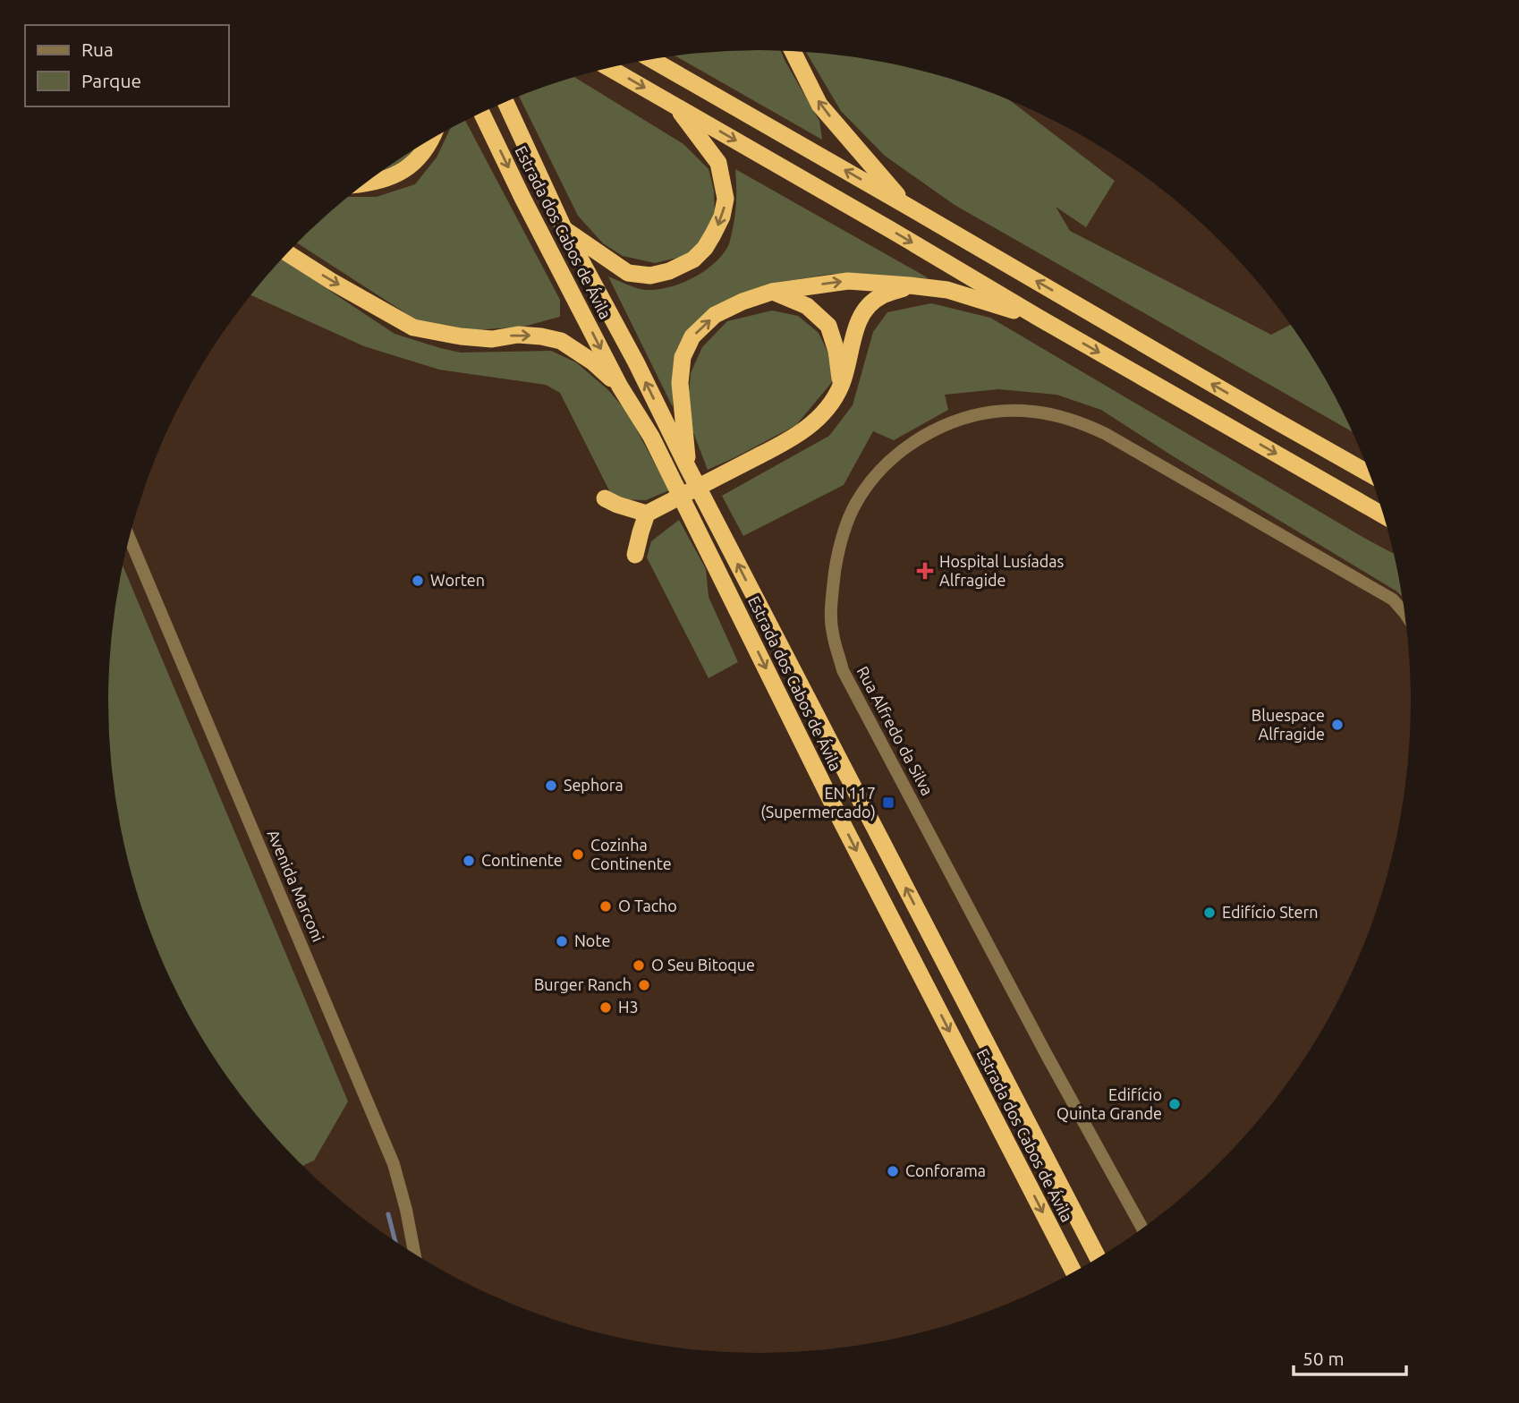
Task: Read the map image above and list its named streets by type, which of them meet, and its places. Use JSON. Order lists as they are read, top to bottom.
{
  "streets": {
    "highway": ["Estrada dos Cabos de Ávila"],
    "street": ["Rua Alfredo da Silva", "Avenida Marconi"]
  },
  "places": {
    "health": ["Hospital Lusíadas Alfragide"],
    "other": [
      "Worten",
      "Bluespace Alfragide",
      "Sephora",
      "Cozinha Continente",
      "Continente",
      "O Tacho",
      "Edifício Stern",
      "Note",
      "O Seu Bitoque",
      "Burger Ranch",
      "H3",
      "Edifício Quinta Grande",
      "Conforama"
    ],
    "transit": ["EN 117 (Supermercado)"]
  },
  "legend": ["Rua", "Parque"],
  "scale_bar": "50 m"
}
